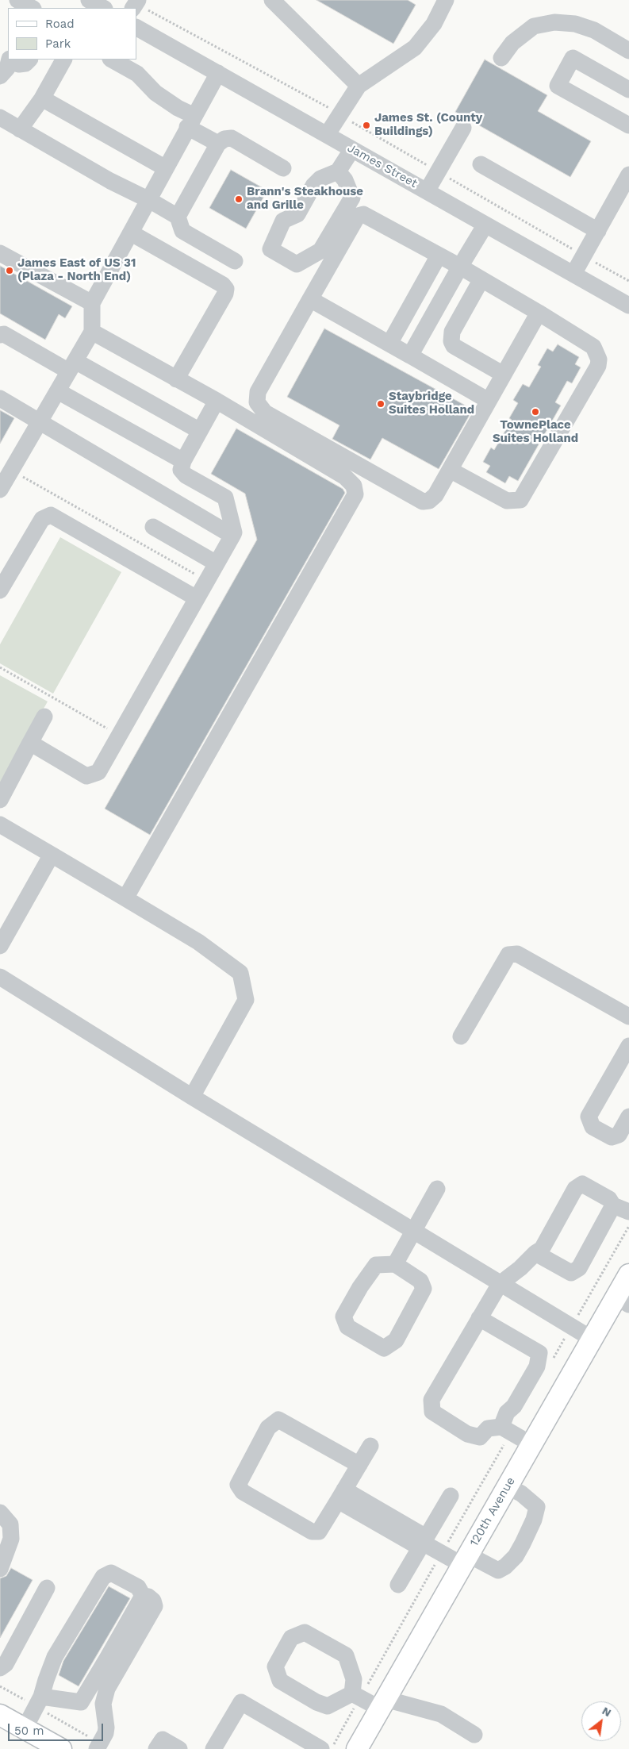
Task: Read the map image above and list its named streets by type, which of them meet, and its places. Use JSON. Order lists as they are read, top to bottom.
{
  "streets": {
    "main road": ["120th Avenue"],
    "street": ["James Street"]
  },
  "places": [
    "James St. (County Buildings)",
    "Brann's Steakhouse and Grille",
    "James East of US 31 (Plaza - North End)",
    "Staybridge Suites Holland",
    "TownePlace Suites Holland"
  ],
  "legend": ["Road", "Park"],
  "scale_bar": "50 m",
  "north": "top right"
}
